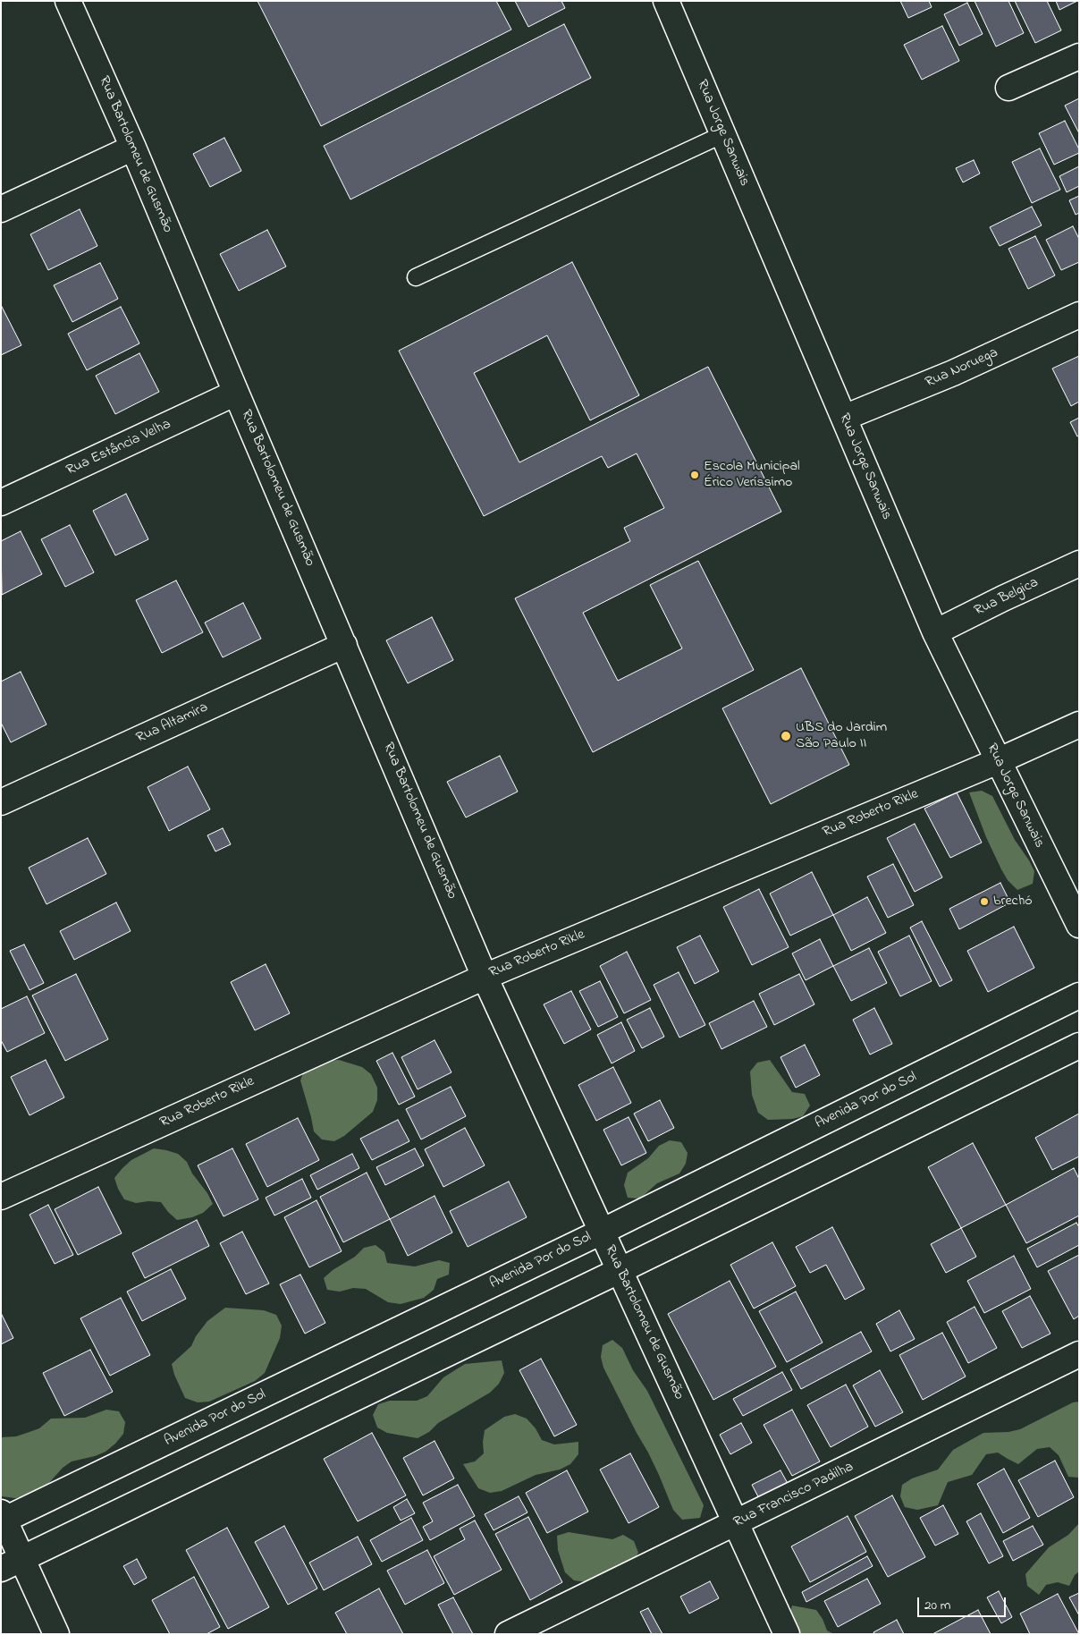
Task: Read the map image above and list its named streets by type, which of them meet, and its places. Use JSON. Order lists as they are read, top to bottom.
{
  "streets": {
    "street": [
      "Rua Jorge Sanwais",
      "Rua Bartolomeu de Gusmão",
      "Rua Noruega",
      "Rua Estância Velha",
      "Rua Belgica",
      "Rua Altamira",
      "Rua Roberto Rikle",
      "Avenida Por do Sol",
      "Rua Francisco Padilha"
    ]
  },
  "crossings": [
    ["Rua Jorge Sanwais", "Rua Noruega"],
    ["Rua Jorge Sanwais", "Rua Belgica"],
    ["Rua Jorge Sanwais", "Rua Roberto Rikle"],
    ["Rua Bartolomeu de Gusmão", "Rua Estância Velha"],
    ["Rua Bartolomeu de Gusmão", "Rua Altamira"],
    ["Rua Bartolomeu de Gusmão", "Rua Roberto Rikle"],
    ["Rua Bartolomeu de Gusmão", "Avenida Por do Sol"],
    ["Rua Bartolomeu de Gusmão", "Rua Francisco Padilha"]
  ],
  "places": ["Escola Municipal Érico Veríssimo", "UBS do Jardim São Paulo II", "brechó"],
  "scale_bar": "20 m"
}
